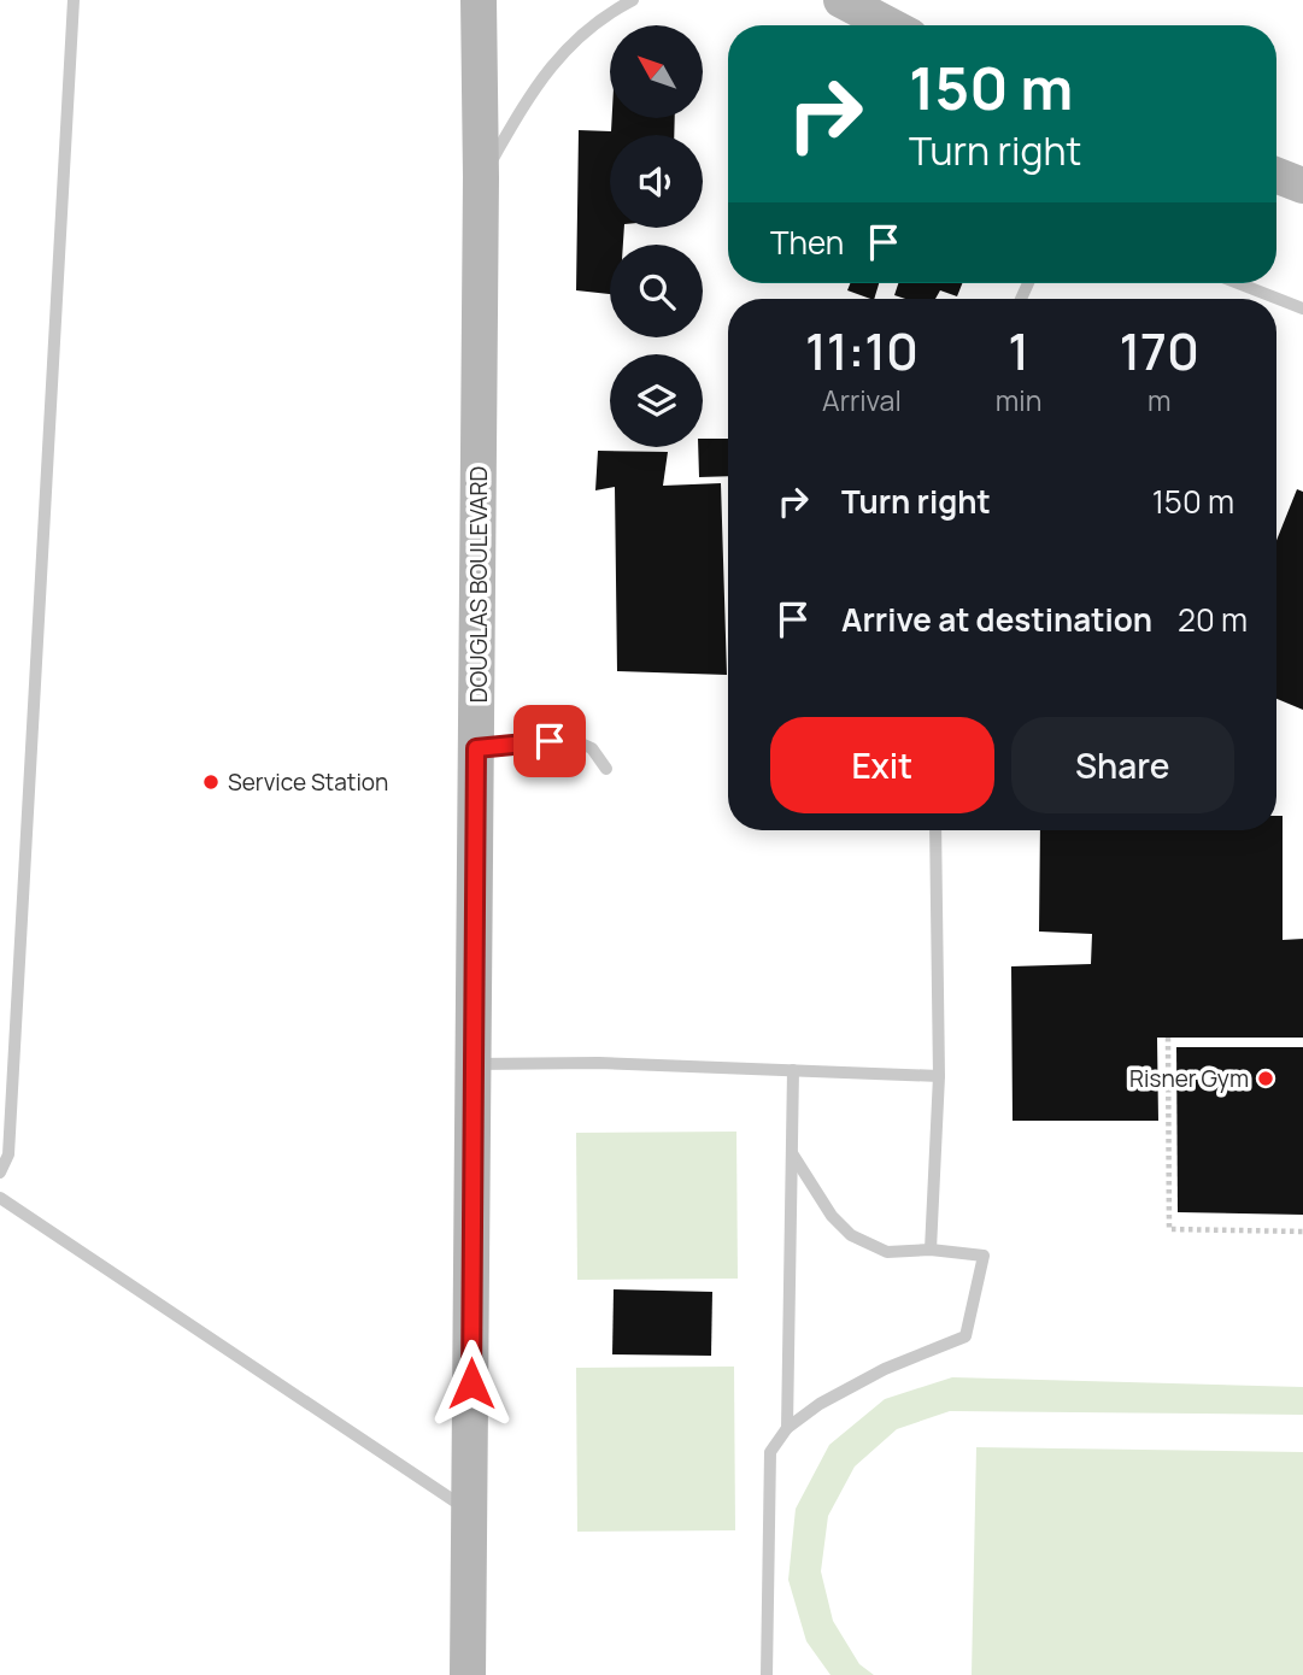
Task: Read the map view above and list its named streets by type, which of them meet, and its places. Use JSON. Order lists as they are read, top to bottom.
{
  "streets": {
    "street": ["DOUGLAS BOULEVARD"]
  },
  "places": ["Service Station", "Risner Gym"],
  "north": "top left",
  "page": {
    "turn": ["150 m", "Turn right"],
    "then": "Then",
    "eta": [
      "11:10",
      "Arrival",
      "1",
      "min",
      "170",
      "m"
    ],
    "list": [
      {
        "name": "Turn right",
        "value": "150 m"
      },
      {
        "name": "Arrive at destination",
        "value": "20 m"
      }
    ],
    "buttons": ["Exit", "Share"]
  }
}
